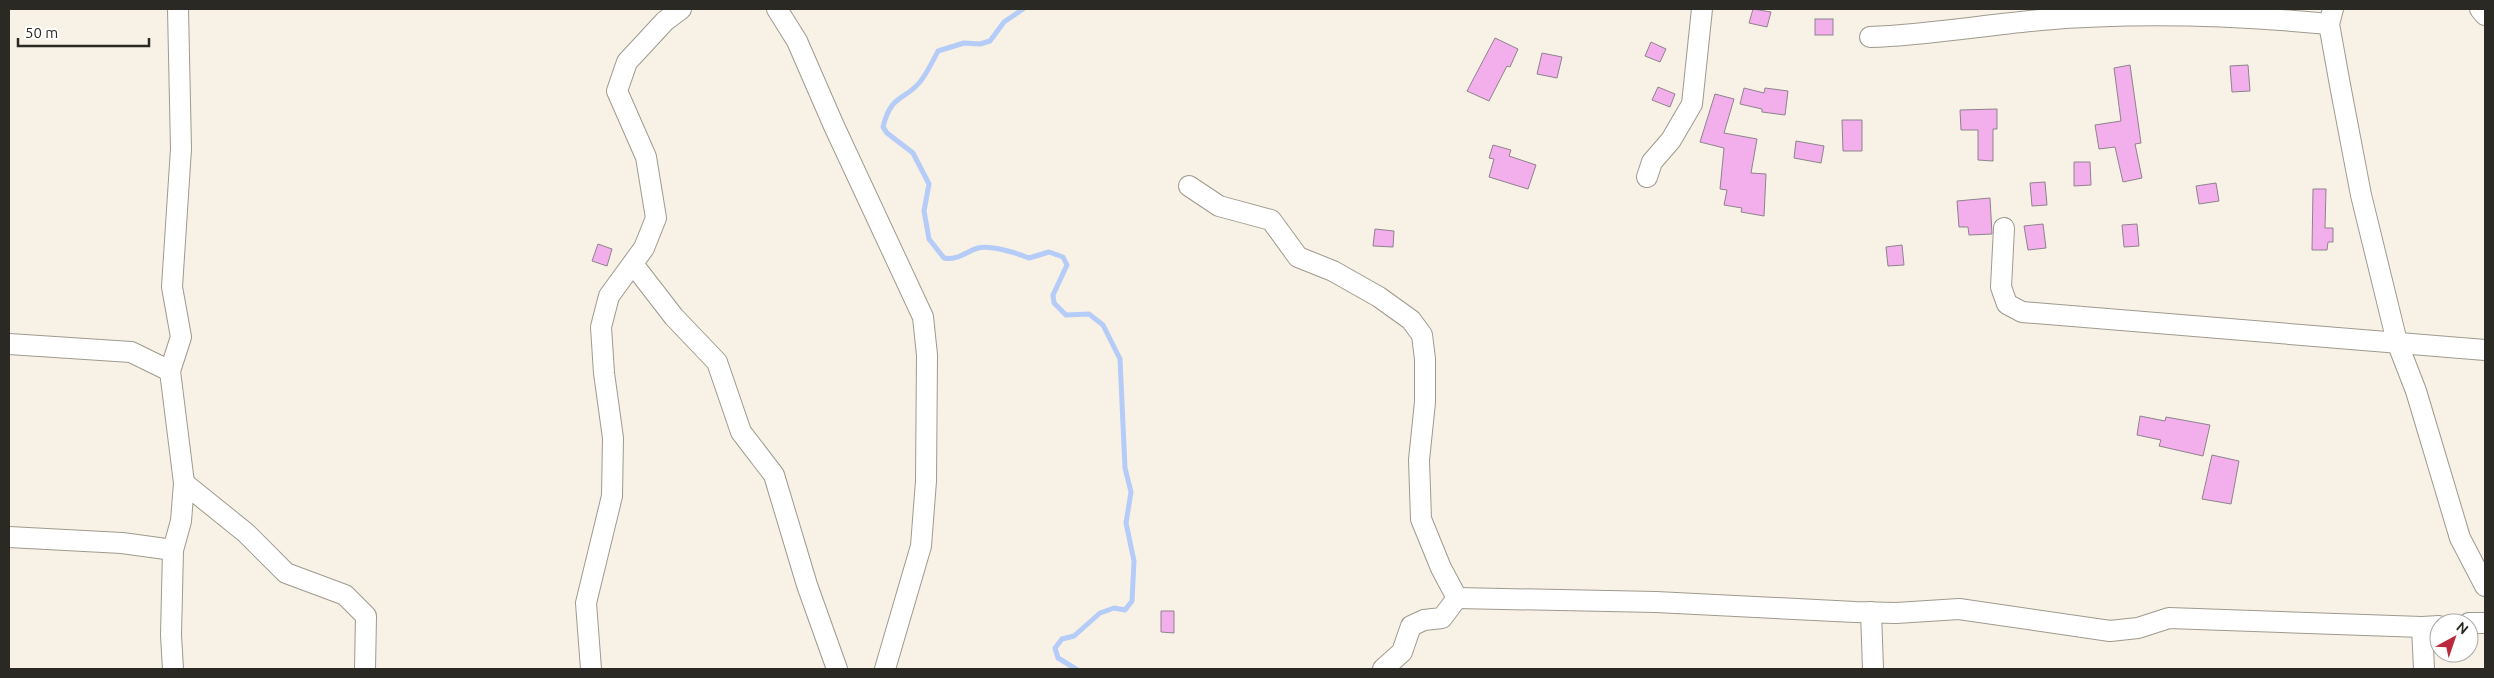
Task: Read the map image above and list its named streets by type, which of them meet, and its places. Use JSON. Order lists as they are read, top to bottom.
{
  "scale_bar": "50 m",
  "north": "top right"
}
